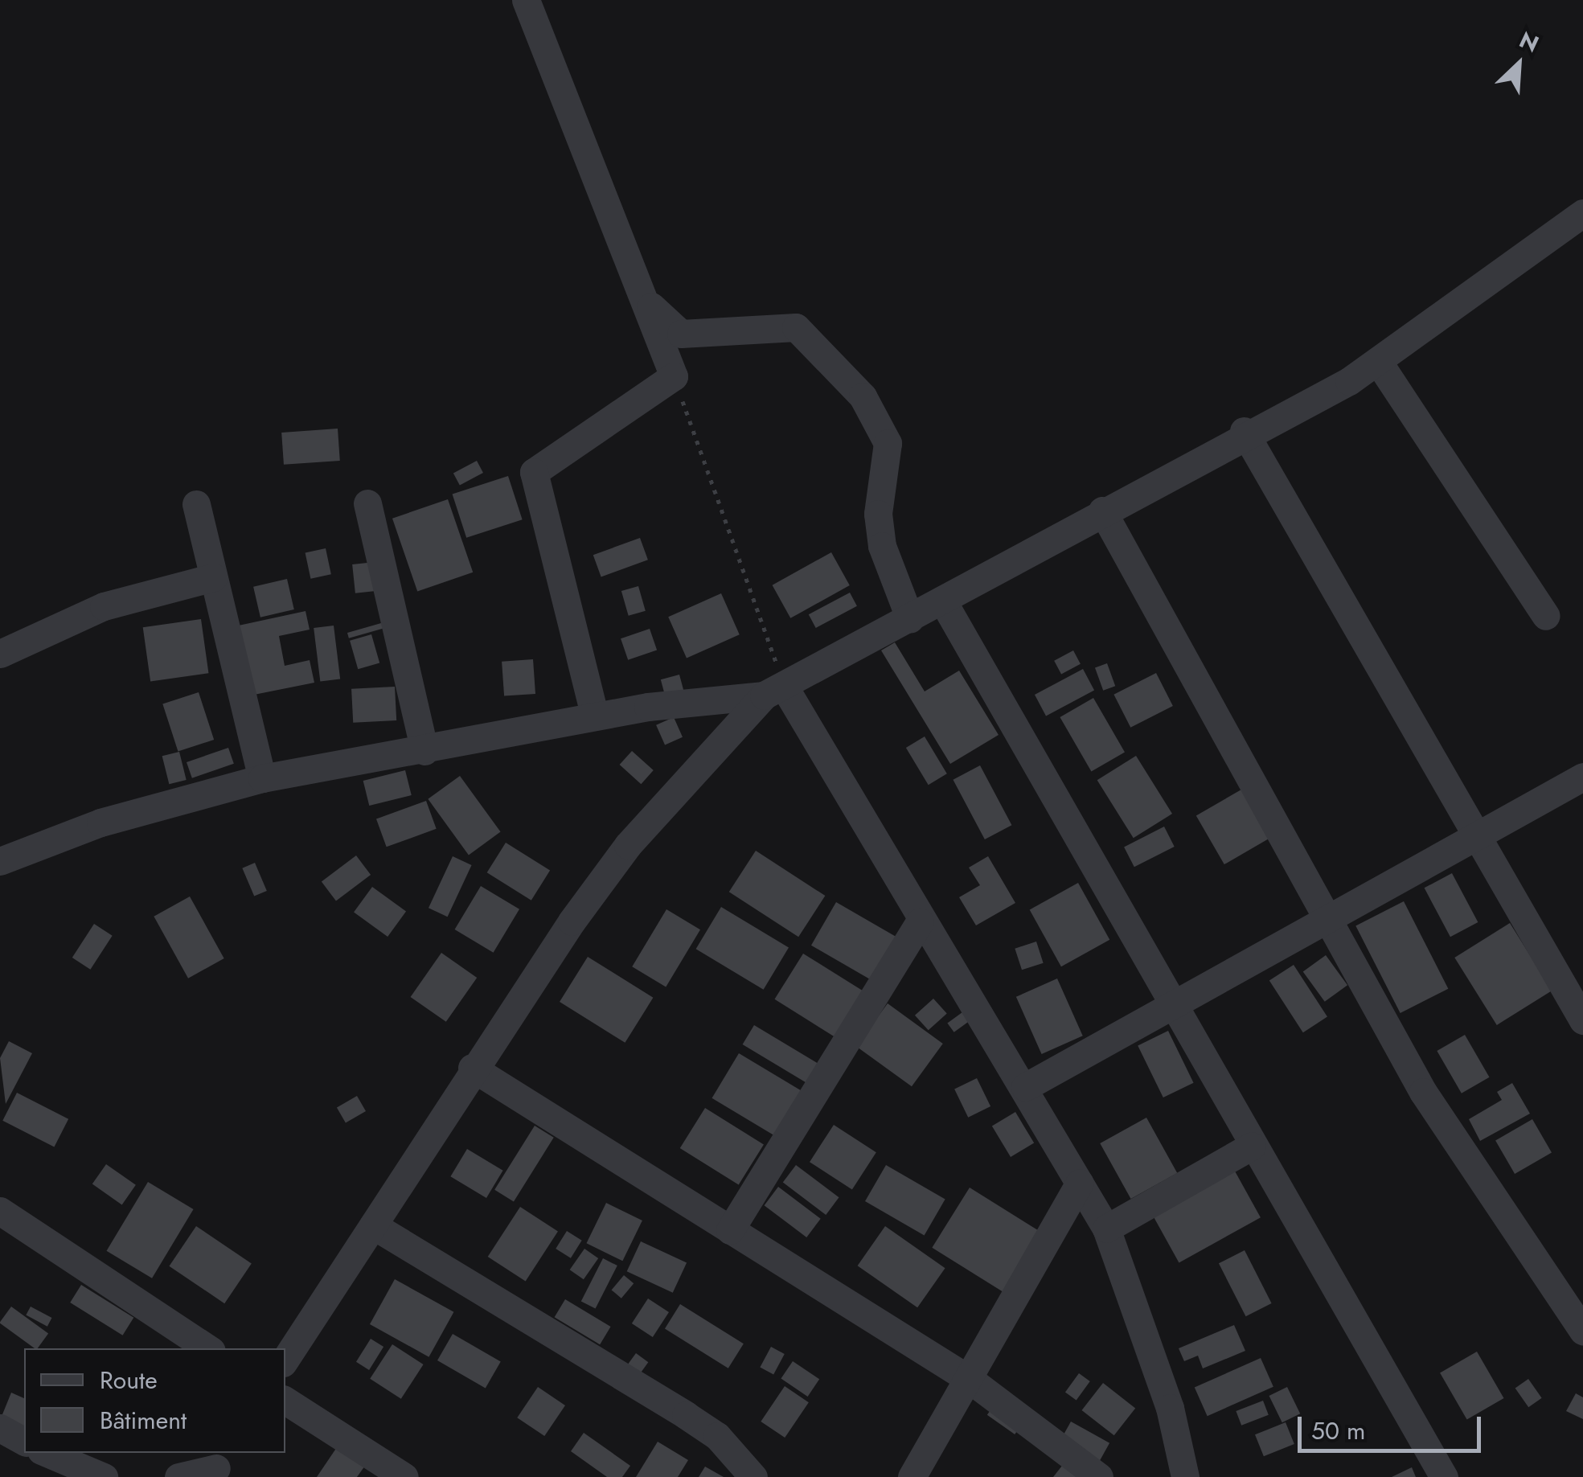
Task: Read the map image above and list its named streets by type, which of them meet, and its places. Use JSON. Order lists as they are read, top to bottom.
{
  "legend": ["Route", "Bâtiment"],
  "scale_bar": "50 m",
  "north": "top right"
}
